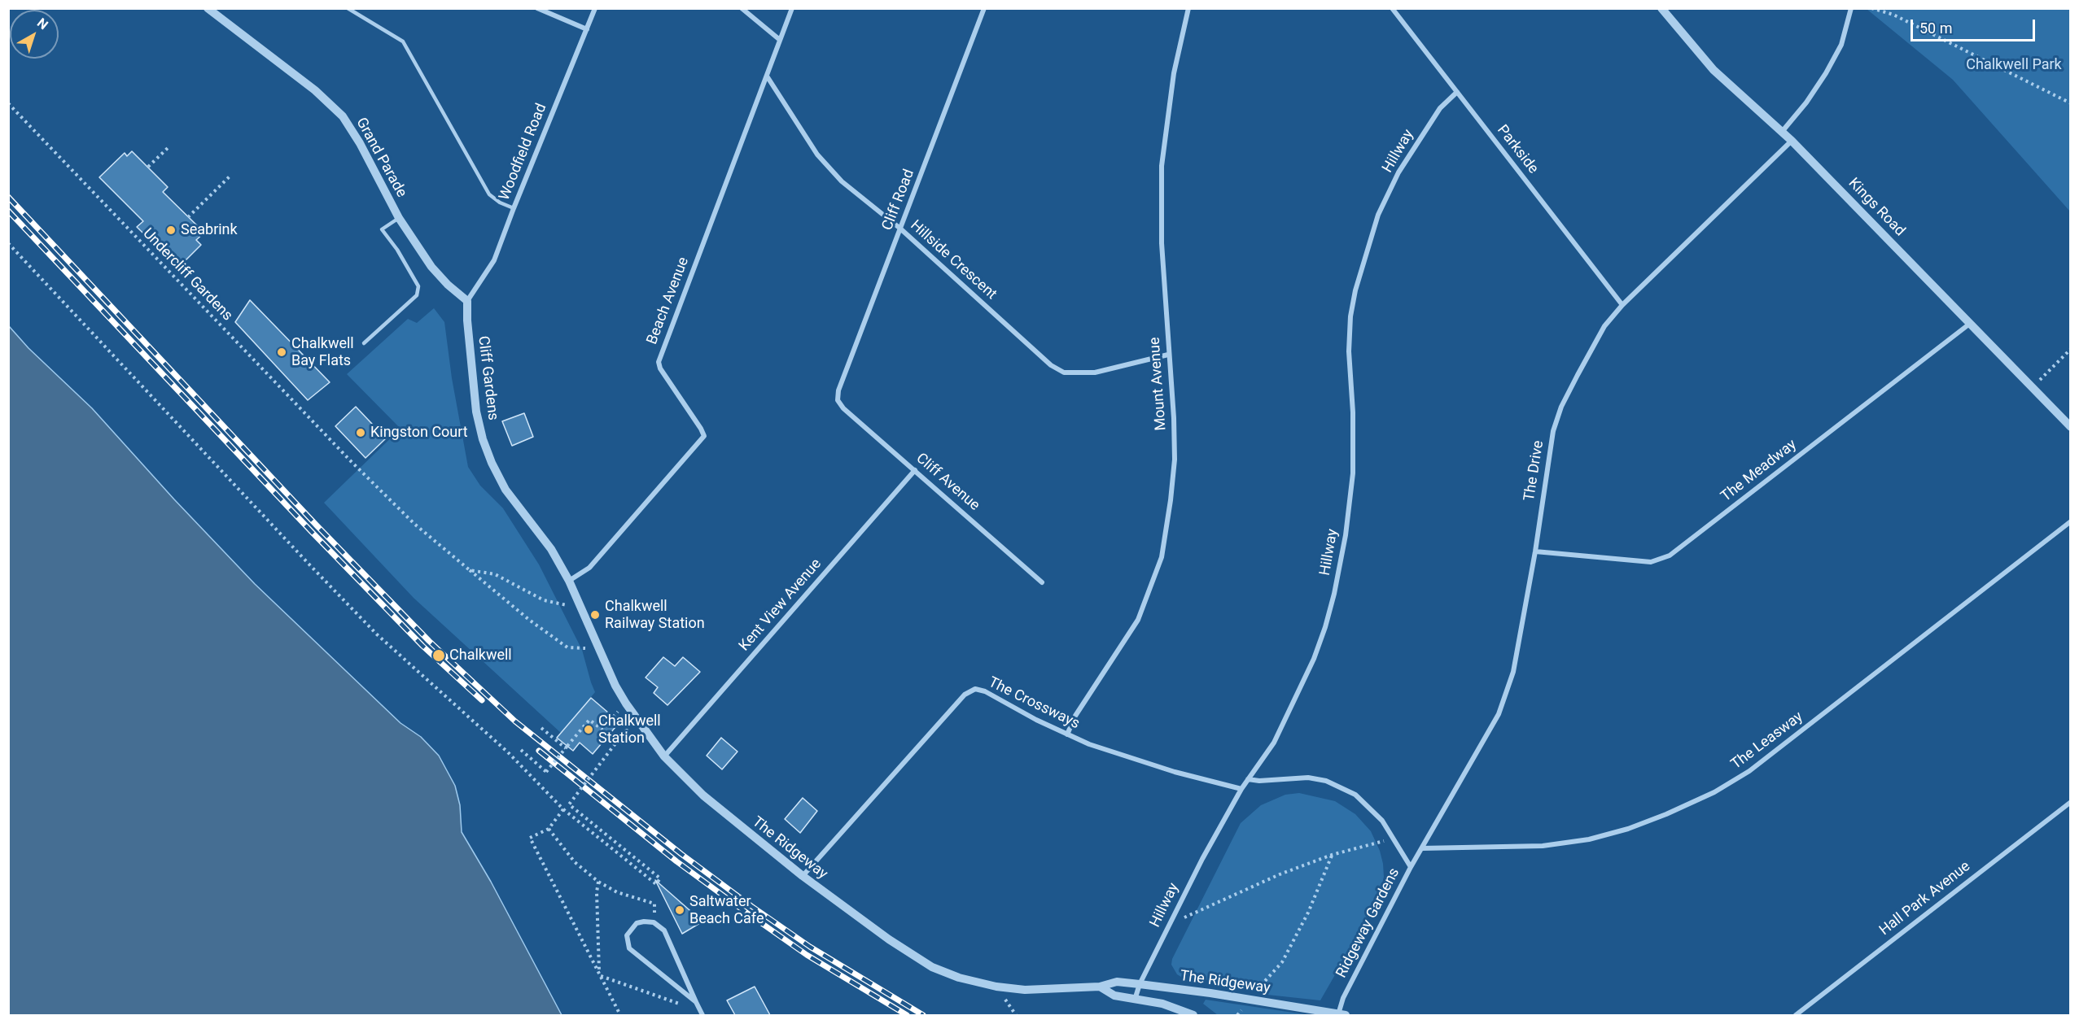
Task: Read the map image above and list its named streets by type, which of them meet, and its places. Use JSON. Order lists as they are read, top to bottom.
{
  "streets": {
    "street": [
      "Parkside",
      "Hillway",
      "Woodfield Road",
      "Grand Parade",
      "Cliff Road",
      "Kings Road",
      "Hillside Crescent",
      "Beach Avenue",
      "Cliff Gardens",
      "Mount Avenue",
      "The Drive",
      "The Meadway",
      "Cliff Avenue",
      "Kent View Avenue",
      "The Crossways",
      "The Leasway",
      "The Ridgeway",
      "Hall Park Avenue",
      "Ridgeway Gardens"
    ],
    "path": ["Undercliff Gardens"]
  },
  "crossings": [
    ["Parkside", "Hillway"],
    ["Parkside", "The Drive"],
    ["Hillway", "The Crossways"],
    ["Hillway", "The Ridgeway"],
    ["Hillway", "Ridgeway Gardens"],
    ["Woodfield Road", "Grand Parade"],
    ["Woodfield Road", "Cliff Gardens"],
    ["Grand Parade", "Cliff Gardens"],
    ["Cliff Road", "Hillside Crescent"],
    ["Cliff Road", "Cliff Avenue"],
    ["Kings Road", "The Drive"],
    ["Kings Road", "The Meadway"],
    ["Hillside Crescent", "Beach Avenue"],
    ["Hillside Crescent", "Mount Avenue"],
    ["Undercliff Gardens", "The Ridgeway"],
    ["Beach Avenue", "Cliff Gardens"],
    ["Beach Avenue", "The Ridgeway"],
    ["Cliff Gardens", "The Ridgeway"],
    ["Mount Avenue", "The Crossways"],
    ["The Drive", "The Meadway"],
    ["The Drive", "The Leasway"],
    ["The Drive", "Ridgeway Gardens"],
    ["Cliff Avenue", "Kent View Avenue"],
    ["Kent View Avenue", "The Ridgeway"],
    ["The Crossways", "The Ridgeway"],
    ["The Ridgeway", "Ridgeway Gardens"]
  ],
  "parks": ["Chalkwell Park"],
  "places": [
    "Seabrink",
    "Chalkwell Bay Flats",
    "Kingston Court",
    "Chalkwell Railway Station",
    "Chalkwell",
    "Chalkwell Station",
    "Saltwater Beach Cafe"
  ],
  "scale_bar": "50 m",
  "north": "top right"
}
